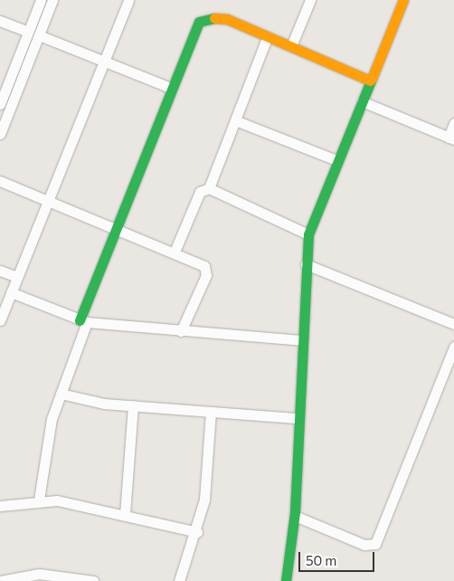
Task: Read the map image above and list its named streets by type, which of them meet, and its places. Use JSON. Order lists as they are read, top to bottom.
{
  "scale_bar": "50 m"
}
